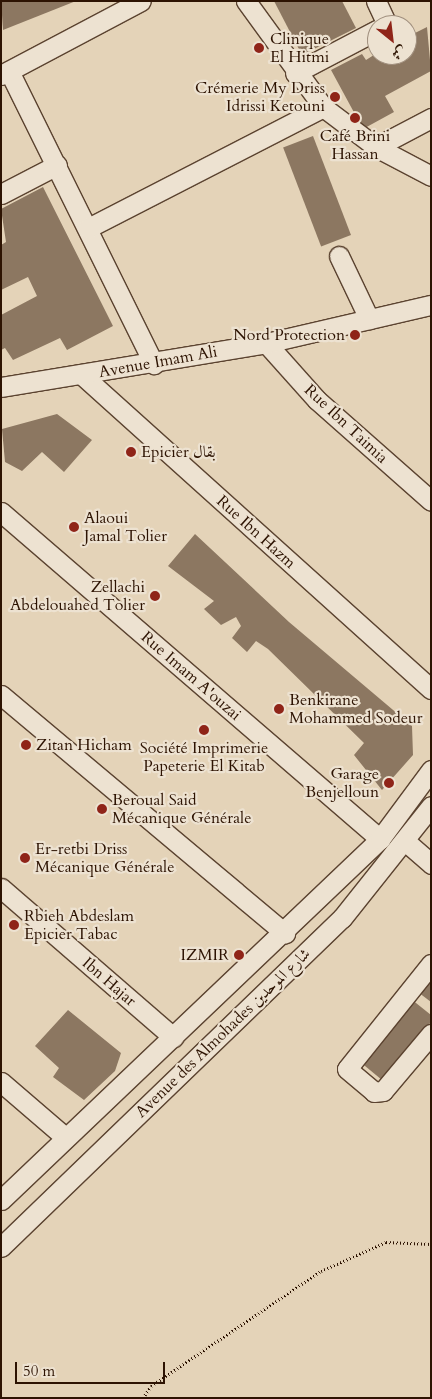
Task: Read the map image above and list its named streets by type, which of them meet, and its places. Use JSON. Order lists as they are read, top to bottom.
{
  "streets": {
    "street": [
      "Avenue Imam Ali",
      "Rue Ibn Taimia",
      "Rue Ibn Hazm",
      "Rue Imam A'ouzai",
      "Ibn Hajar",
      "Avenue des Almohades شارع الموحدين"
    ]
  },
  "crossings": [
    ["Avenue Imam Ali", "Rue Ibn Taimia"],
    ["Avenue Imam Ali", "Rue Ibn Hazm"],
    ["Rue Imam A'ouzai", "Avenue des Almohades شارع الموحدين"],
    ["Ibn Hajar", "Avenue des Almohades شارع الموحدين"]
  ],
  "places": [
    "Clinique El Hitmi",
    "Crémerie My Driss Idrissi Ketouni",
    "Café Brini Hassan",
    "Nord Protection",
    "Epicier بقال",
    "Alaoui Jamal Tolier",
    "Zellachi Abdelouahed Tolier",
    "Benkirane Mohammed Sodeur",
    "Société Imprimerie Papeterie El Kitab",
    "Zitan Hicham",
    "Garage Benjelloun",
    "Beroual Said Mécanique Générale",
    "Er-retbi Driss Mécanique Générale",
    "Rbieh Abdeslam Epicier Tabac",
    "IZMIR"
  ],
  "scale_bar": "50 m",
  "north": "bottom right"
}
